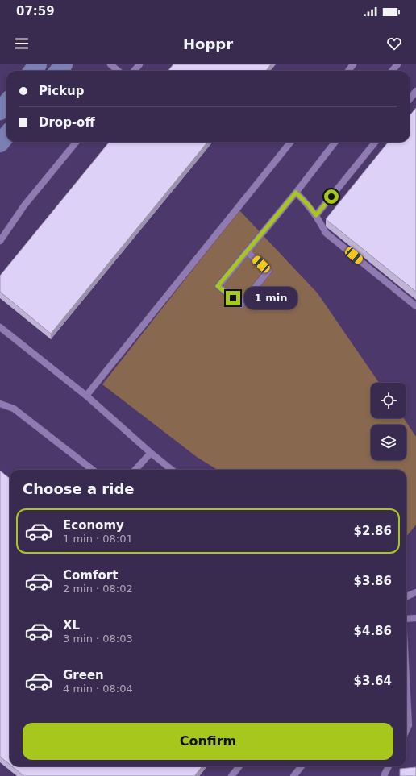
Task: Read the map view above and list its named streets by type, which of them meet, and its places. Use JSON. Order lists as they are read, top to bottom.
{
  "page": {
    "status": "07:59",
    "header": "Hoppr",
    "banner": ["Pickup", "Drop-off"],
    "bubble": "1 min",
    "heading": "Choose a ride",
    "list": [
      {
        "name": "Economy",
        "note": "1 min · 08:01",
        "value": "$2.86"
      },
      {
        "name": "Comfort",
        "note": "2 min · 08:02",
        "value": "$3.86"
      },
      {
        "name": "XL",
        "note": "3 min · 08:03",
        "value": "$4.86"
      },
      {
        "name": "Green",
        "note": "4 min · 08:04",
        "value": "$3.64"
      }
    ],
    "buttons": "Confirm"
  }
}
